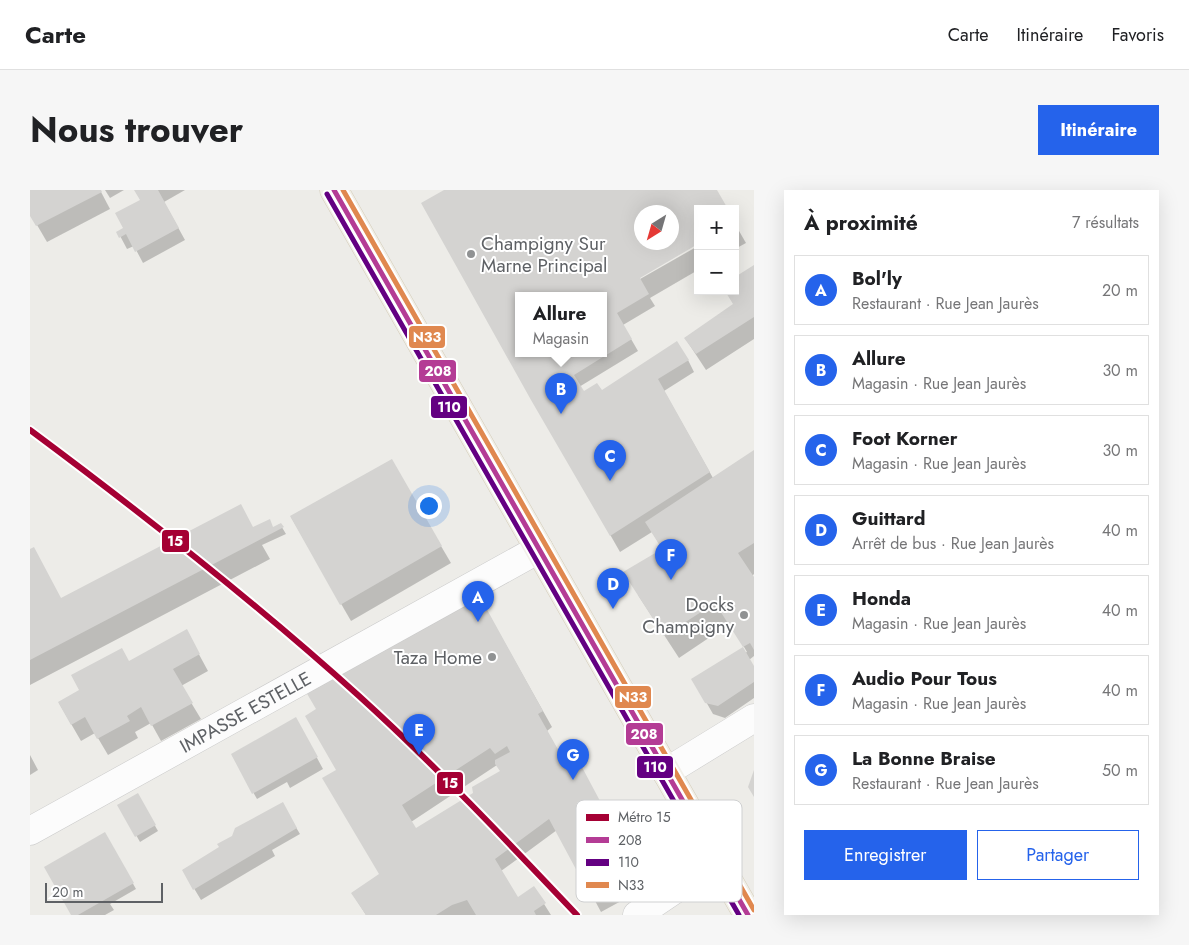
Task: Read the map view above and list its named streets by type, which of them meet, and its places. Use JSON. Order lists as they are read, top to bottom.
{
  "streets": {
    "street": ["IMPASSE ESTELLE"]
  },
  "places": ["Champigny Sur Marne Principal", "Docks Champigny", "Taza Home"],
  "lines": [
    "transit line 208",
    "transit line N33",
    "transit line 110",
    "metro line 15"
  ],
  "legend": [
    "Métro 15",
    "208",
    "110",
    "N33"
  ],
  "scale_bar": "20 m",
  "north": "bottom left",
  "page": {
    "header": "Carte",
    "nav": ["Carte", "Itinéraire", "Favoris"],
    "title": "Nous trouver",
    "buttons": [
      "Itinéraire",
      ["Enregistrer", "Partager"]
    ],
    "heading": ["À proximité", "7 résultats"],
    "map_buttons": ["+", "−"],
    "list": [
      {
        "mark": "A",
        "name": "Bol'ly",
        "note": "Restaurant · Rue Jean Jaurès",
        "value": "20 m"
      },
      {
        "mark": "B",
        "name": "Allure",
        "note": "Magasin · Rue Jean Jaurès",
        "value": "30 m"
      },
      {
        "mark": "C",
        "name": "Foot Korner",
        "note": "Magasin · Rue Jean Jaurès",
        "value": "30 m"
      },
      {
        "mark": "D",
        "name": "Guittard",
        "note": "Arrêt de bus · Rue Jean Jaurès",
        "value": "40 m"
      },
      {
        "mark": "E",
        "name": "Honda",
        "note": "Magasin · Rue Jean Jaurès",
        "value": "40 m"
      },
      {
        "mark": "F",
        "name": "Audio Pour Tous",
        "note": "Magasin · Rue Jean Jaurès",
        "value": "40 m"
      },
      {
        "mark": "G",
        "name": "La Bonne Braise",
        "note": "Restaurant · Rue Jean Jaurès",
        "value": "50 m"
      }
    ],
    "popup": ["Allure", "Magasin"],
    "pins": [
      "B",
      "C",
      "F",
      "D",
      "A",
      "E",
      "G"
    ],
    "scale": "20 m"
  }
}
